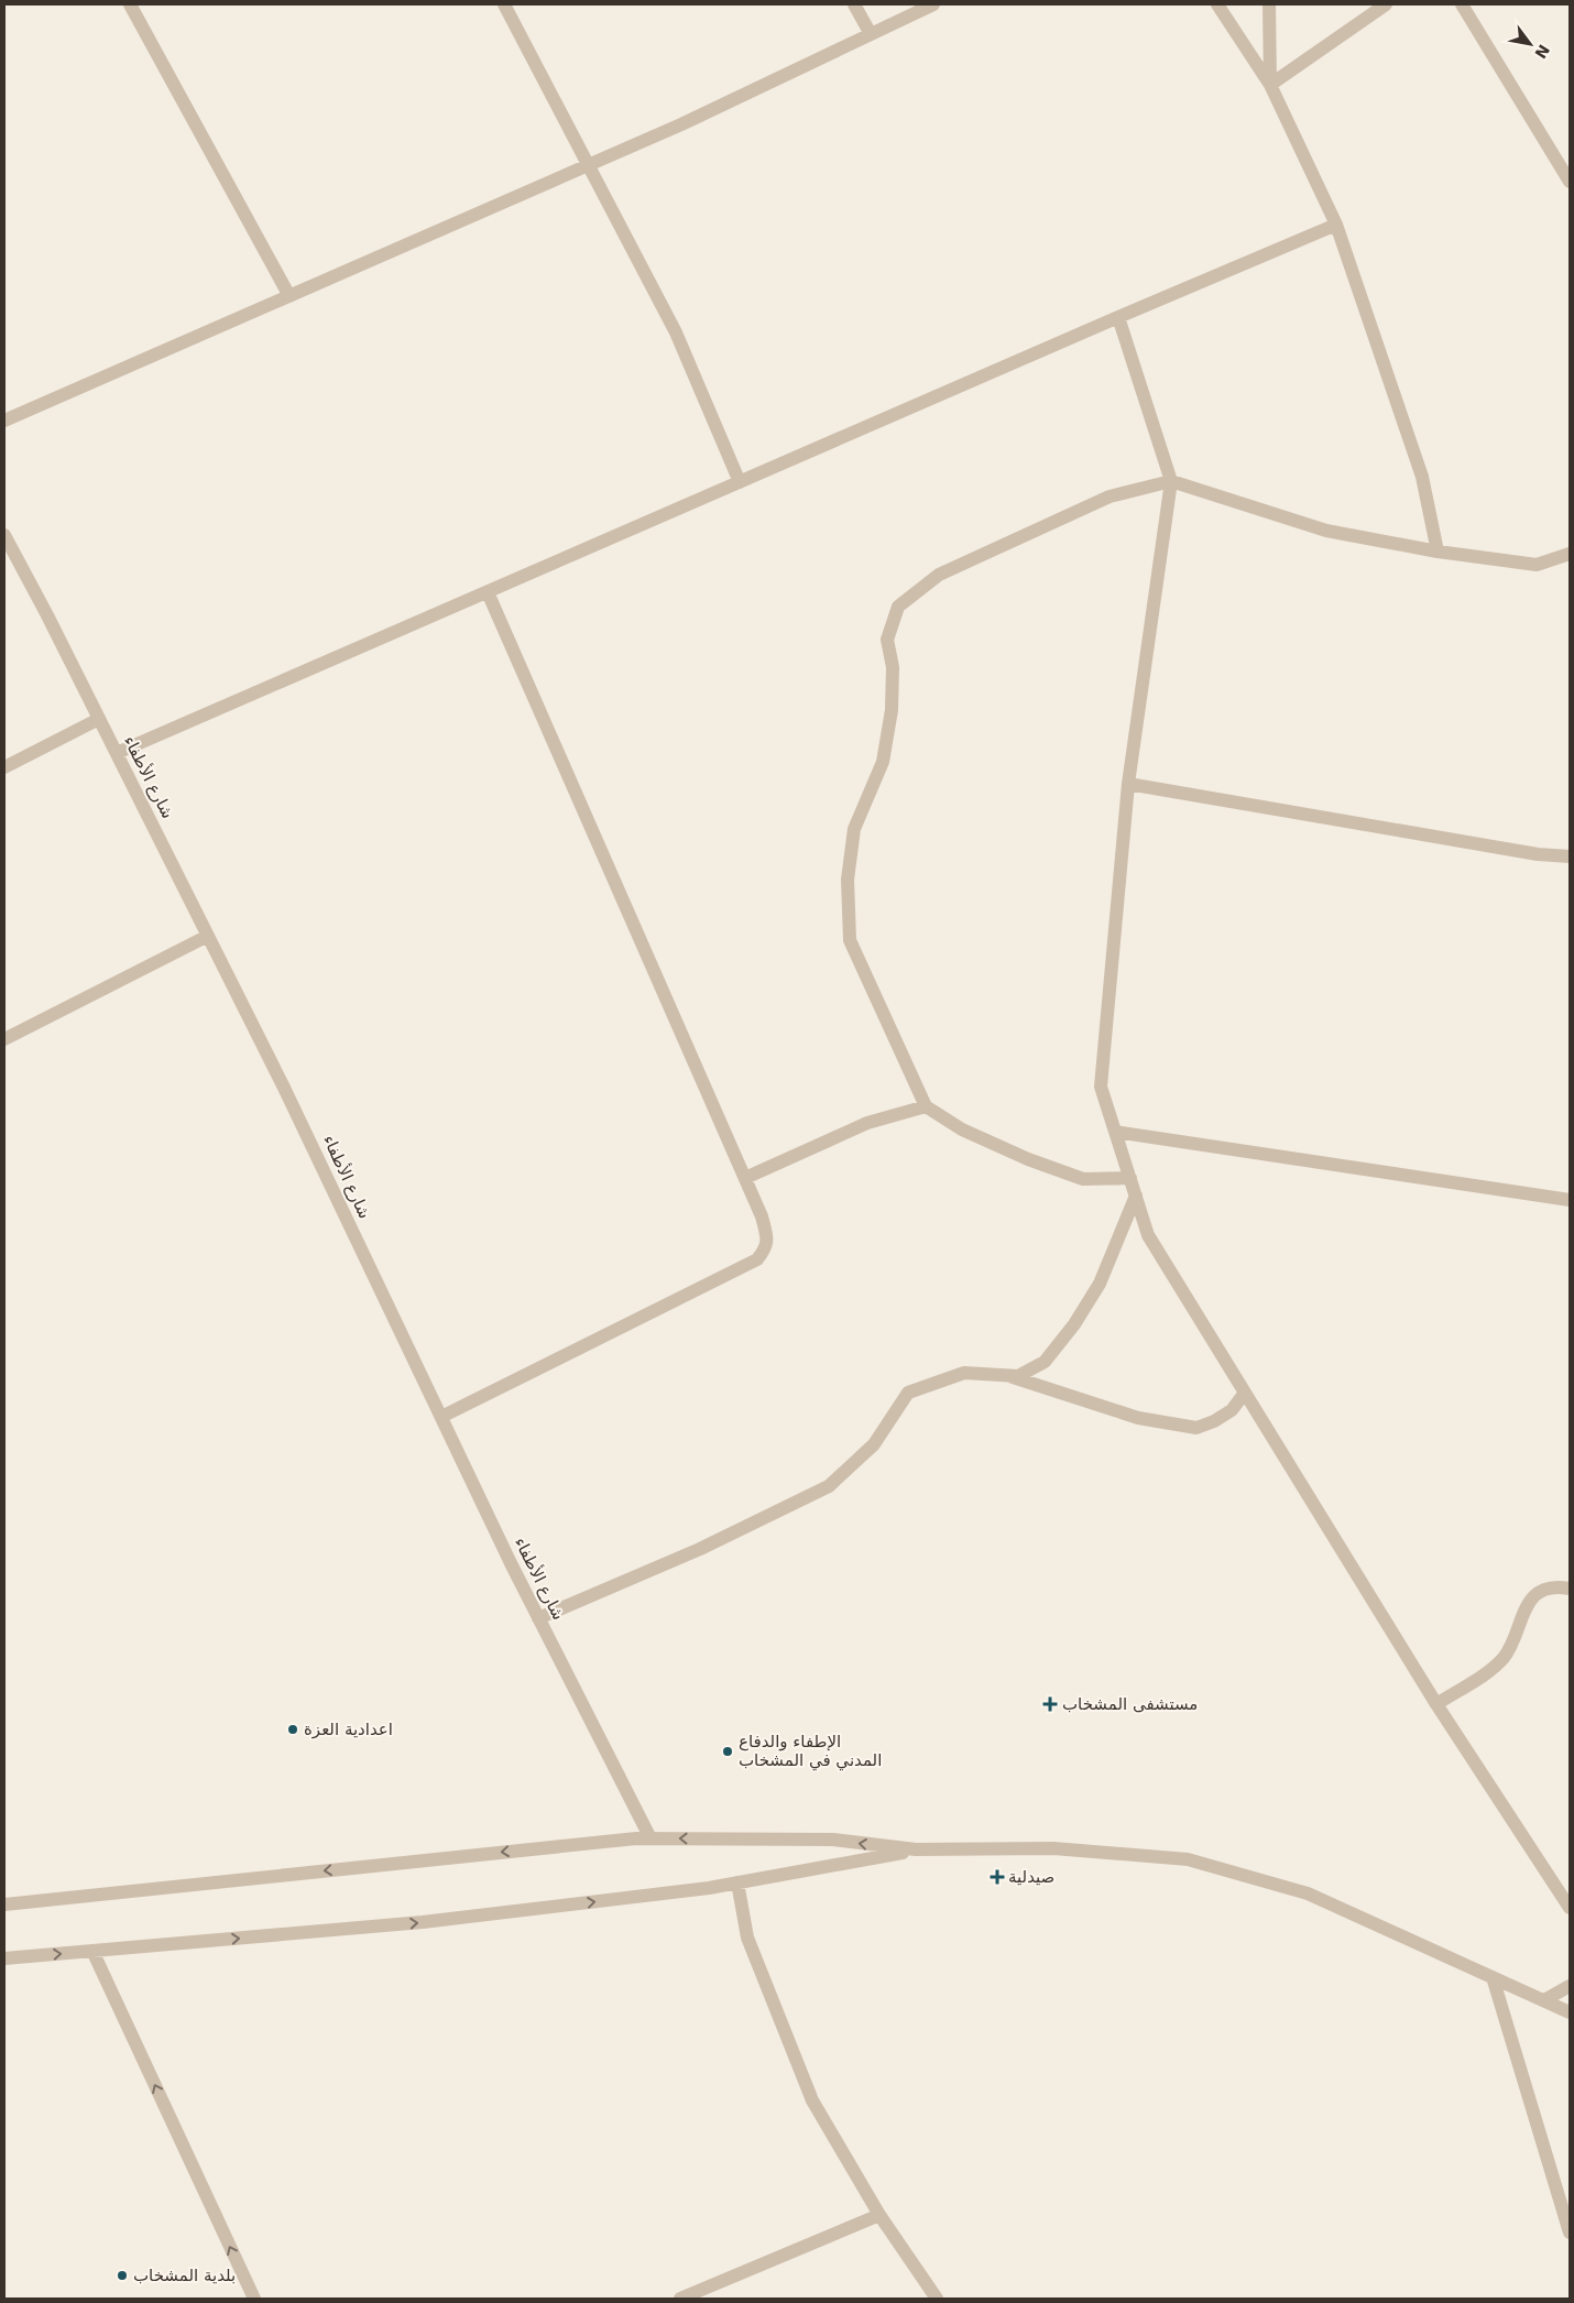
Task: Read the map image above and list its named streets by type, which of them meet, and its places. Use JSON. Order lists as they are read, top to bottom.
{
  "streets": {
    "street": ["شارع الأطفاء"]
  },
  "places": {
    "health": ["مستشفى المشخاب", "صيدلية"],
    "other": ["اعدادية العزة", "الإطفاء والدفاع المدني في المشخاب", "بلدية المشخاب"]
  },
  "north": "bottom right"
}
